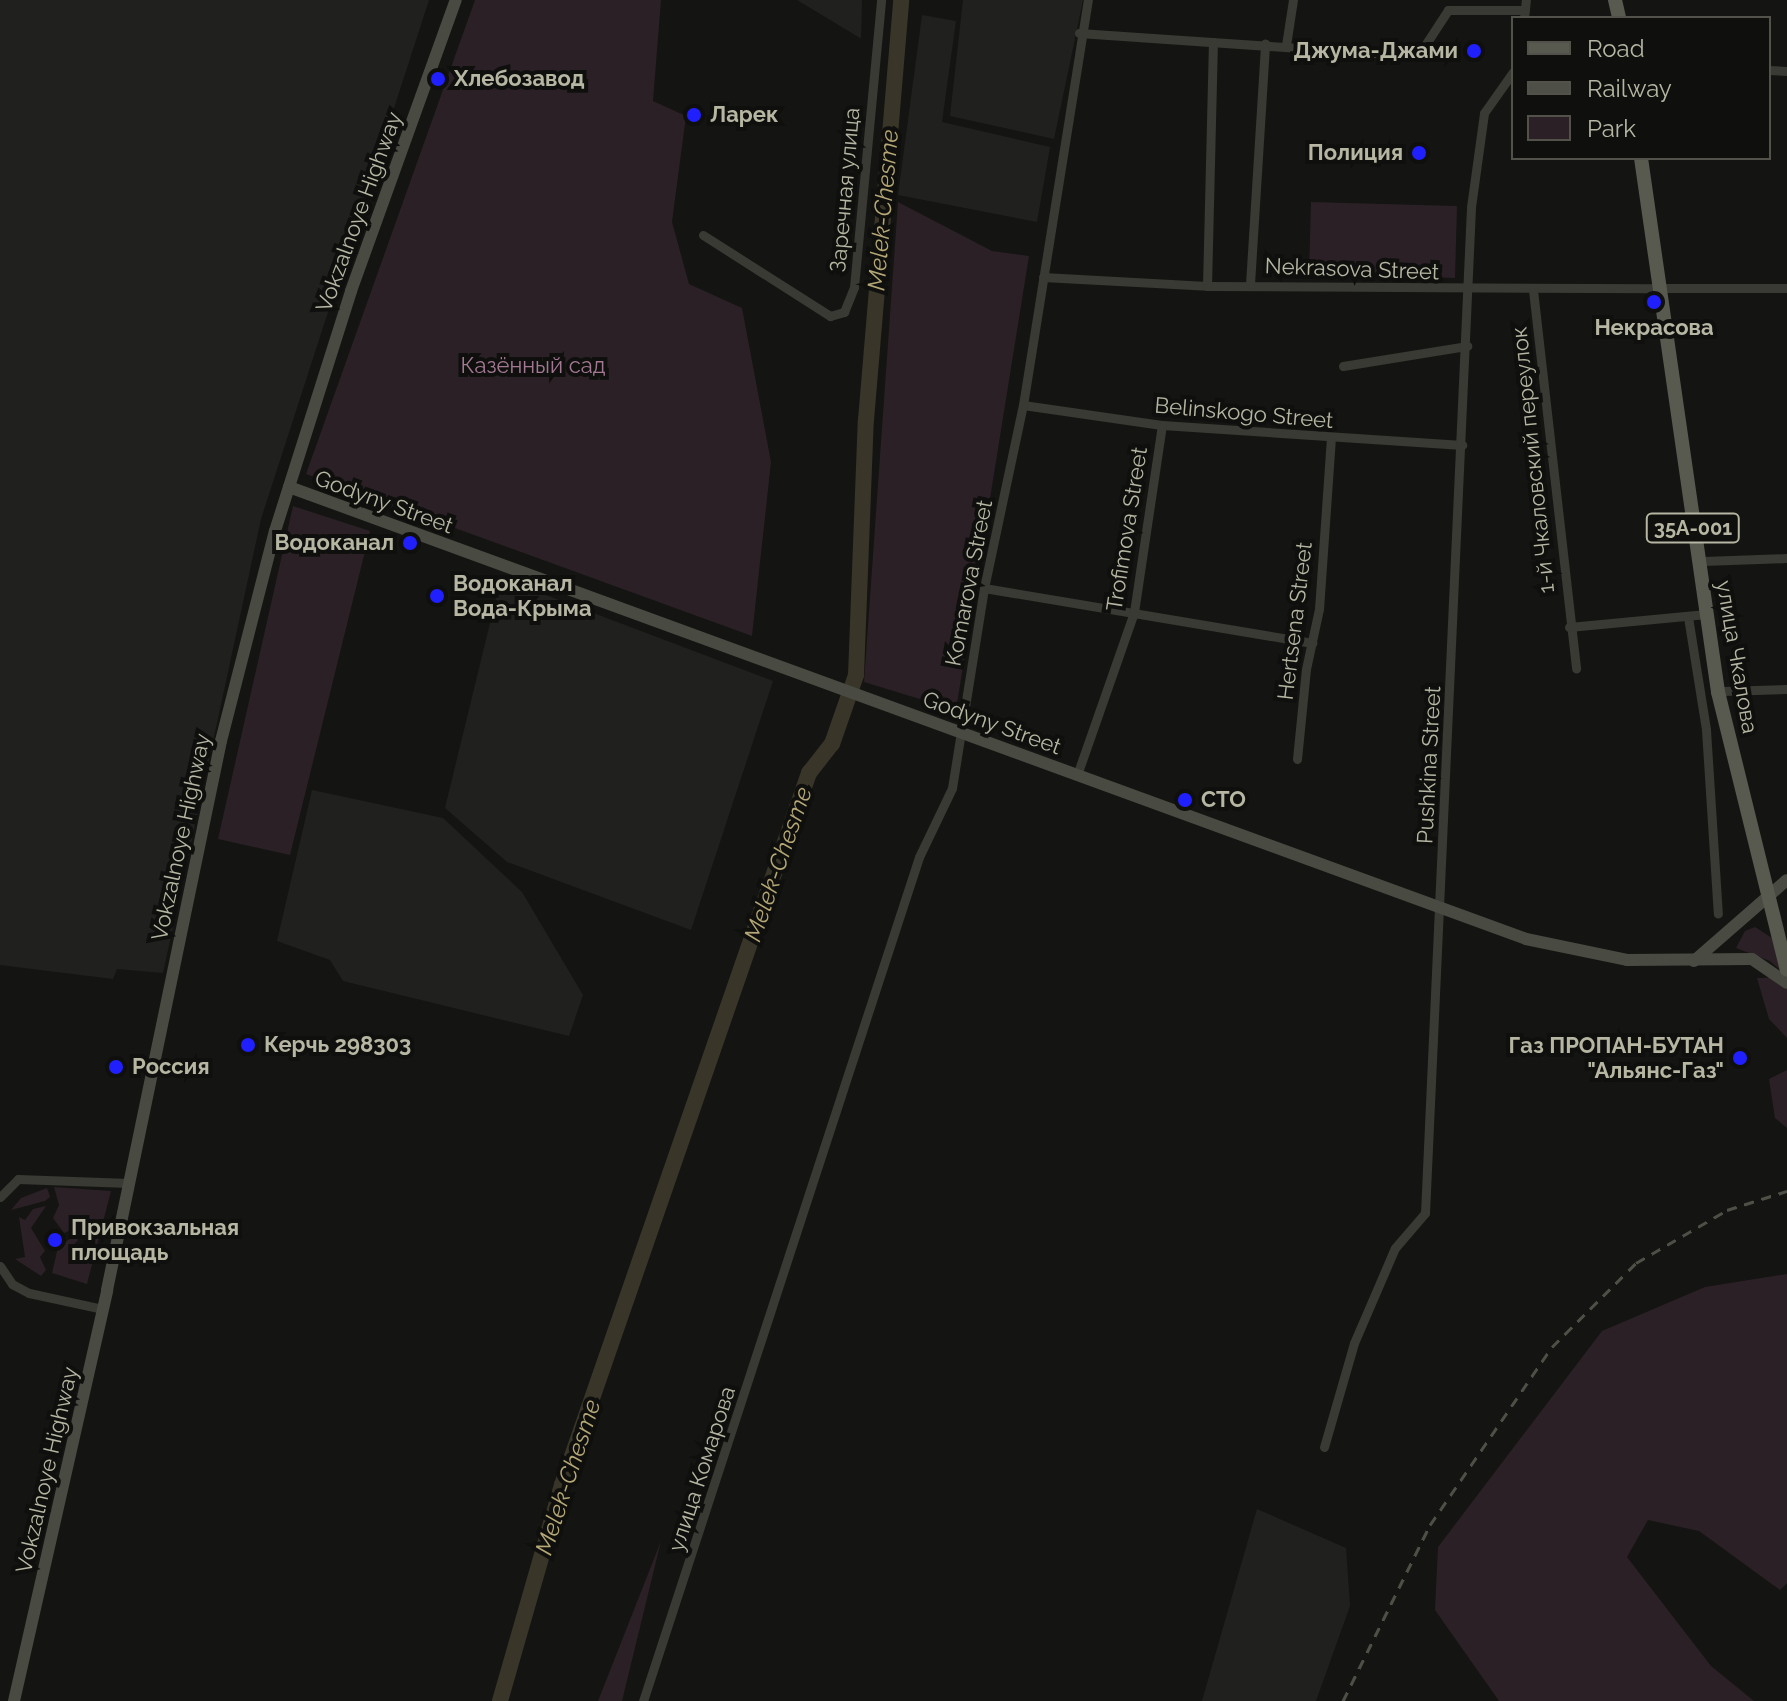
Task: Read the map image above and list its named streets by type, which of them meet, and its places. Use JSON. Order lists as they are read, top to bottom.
{
  "streets": {
    "main road": [
      "Vokzalnoye Highway",
      "Godyny Street",
      "35А-001",
      "улица Чкалова"
    ],
    "street": [
      "Заречная улица",
      "Nekrasova Street",
      "Belinskogo Street",
      "1-й Чкаловский переулок",
      "Trofimova Street",
      "Komarova Street",
      "Hertsena Street",
      "Pushkina Street"
    ]
  },
  "crossings": [
    ["Vokzalnoye Highway", "Godyny Street"],
    ["Nekrasova Street", "1-й Чкаловский переулок"],
    ["Nekrasova Street", "Komarova Street"],
    ["Nekrasova Street", "улица Чкалова"],
    ["Nekrasova Street", "Pushkina Street"],
    ["Belinskogo Street", "Trofimova Street"],
    ["Belinskogo Street", "Komarova Street"],
    ["Belinskogo Street", "Hertsena Street"],
    ["Belinskogo Street", "Pushkina Street"],
    ["Godyny Street", "Trofimova Street"],
    ["Godyny Street", "Komarova Street"],
    ["Godyny Street", "Pushkina Street"]
  ],
  "water": ["Melek-Chesme"],
  "parks": ["Казённый сад"],
  "places": [
    "Джума-Джами",
    "Хлебозавод",
    "Ларек",
    "Полиция",
    "Некрасова",
    "Водоканал",
    "Водоканал Вода-Крыма",
    "СТО",
    "Керчь 298303",
    "Газ ПРОПАН-БУТАН \"Альянс-Газ\"",
    "Россия",
    "Привокзальная площадь"
  ],
  "legend": ["Road", "Railway", "Park"]
}
